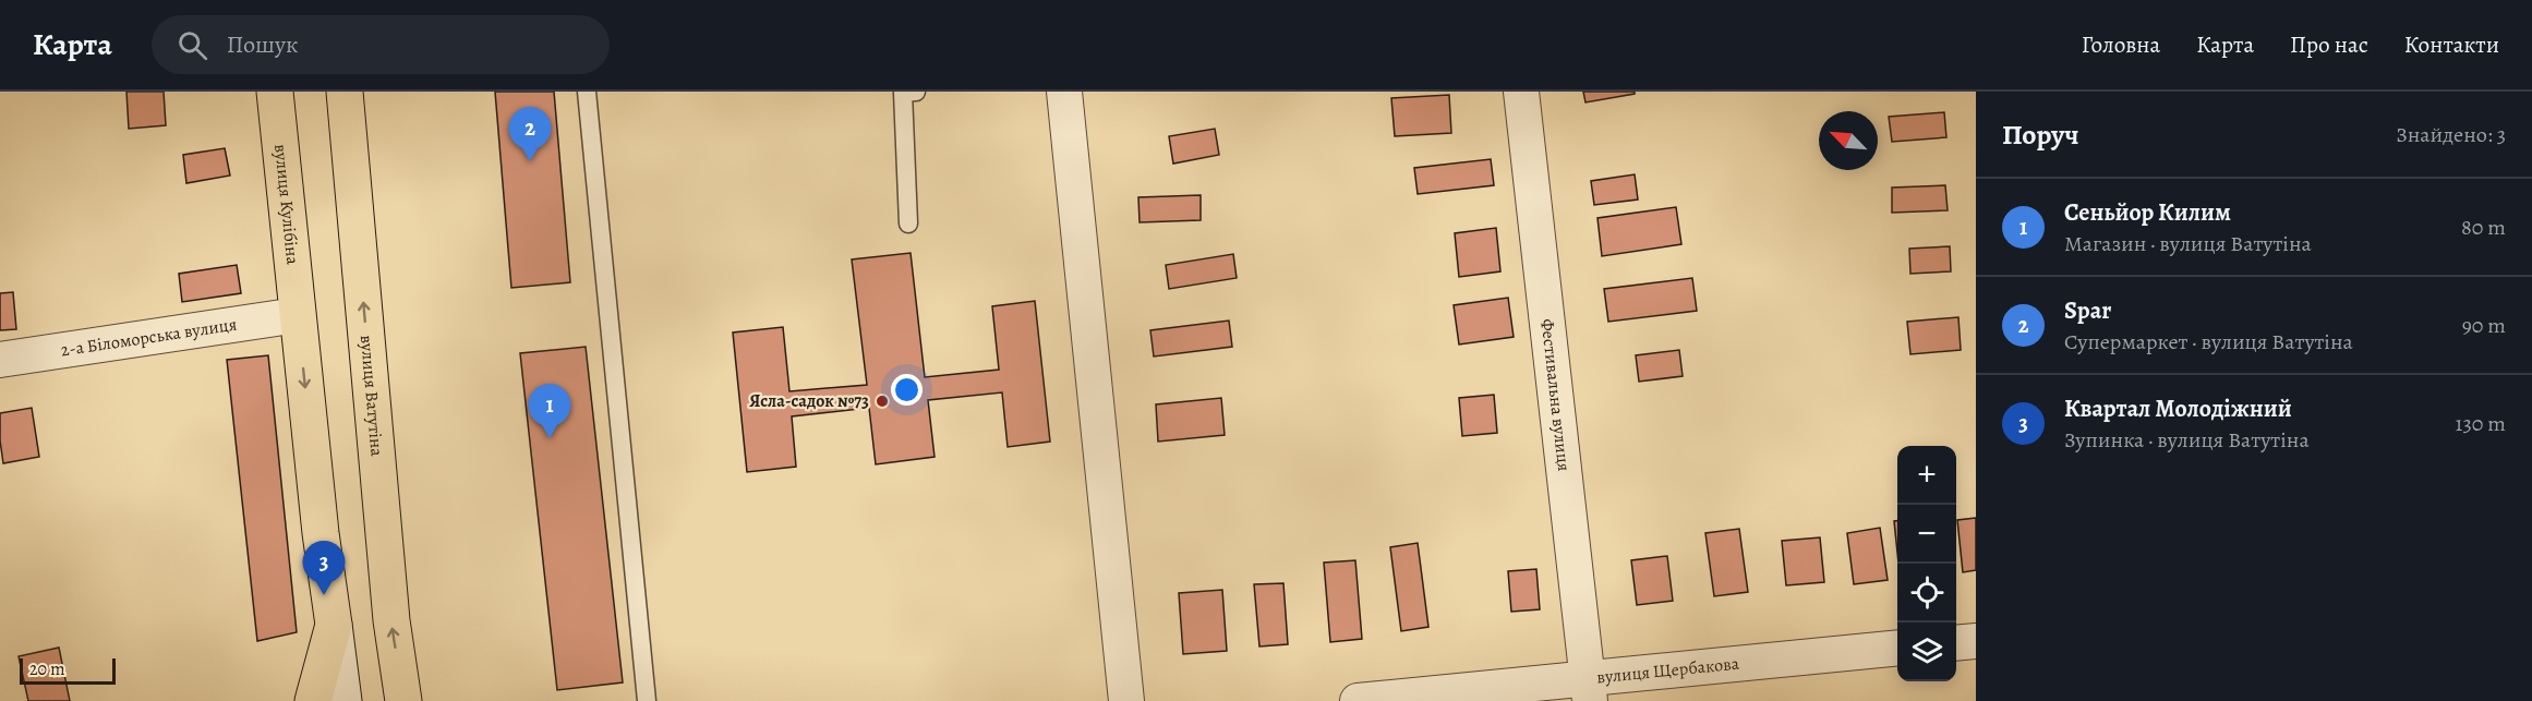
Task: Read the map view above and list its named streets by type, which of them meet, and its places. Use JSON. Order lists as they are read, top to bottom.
{
  "streets": {
    "main road": ["вулиця Кулібіна", "вулиця Ватутіна"],
    "street": ["2-а Біломорська вулиця", "Фестивальна вулиця", "вулиця Щербакова"]
  },
  "crossings": [
    ["вулиця Кулібіна", "2-а Біломорська вулиця"],
    ["Фестивальна вулиця", "вулиця Щербакова"]
  ],
  "places": ["Ясла-садок №73"],
  "scale_bar": "20 m",
  "north": "top left",
  "page": {
    "header": "Карта",
    "search": "Пошук",
    "nav": [
      "Головна",
      "Карта",
      "Про нас",
      "Контакти"
    ],
    "heading": ["Поруч", "Знайдено: 3"],
    "pins": ["2", "1", "3"],
    "list": [
      {
        "mark": "1",
        "name": "Сеньйор Килим",
        "note": "Магазин · вулиця Ватутіна",
        "value": "80 m"
      },
      {
        "mark": "2",
        "name": "Spar",
        "note": "Супермаркет · вулиця Ватутіна",
        "value": "90 m"
      },
      {
        "mark": "3",
        "name": "Квартал Молодіжний",
        "note": "Зупинка · вулиця Ватутіна",
        "value": "130 m"
      }
    ],
    "map_buttons": ["+", "−"],
    "scale": "20 m"
  }
}
